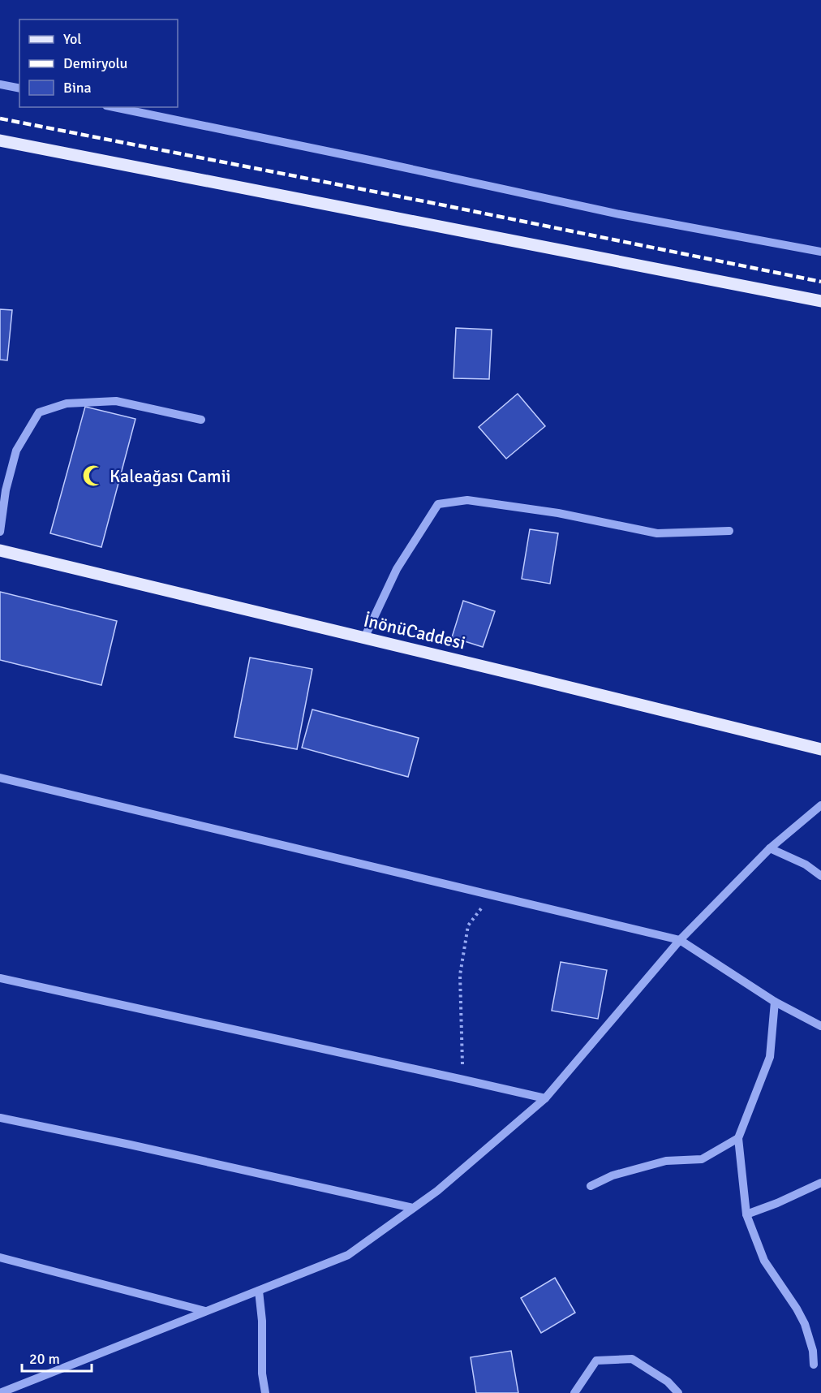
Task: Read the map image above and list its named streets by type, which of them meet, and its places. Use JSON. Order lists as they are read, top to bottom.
{
  "streets": {
    "main road": ["İnönüCaddesi"]
  },
  "places": {
    "mosque": ["Kaleağası Camii"]
  },
  "legend": ["Yol", "Demiryolu", "Bina"],
  "scale_bar": "20 m"
}
